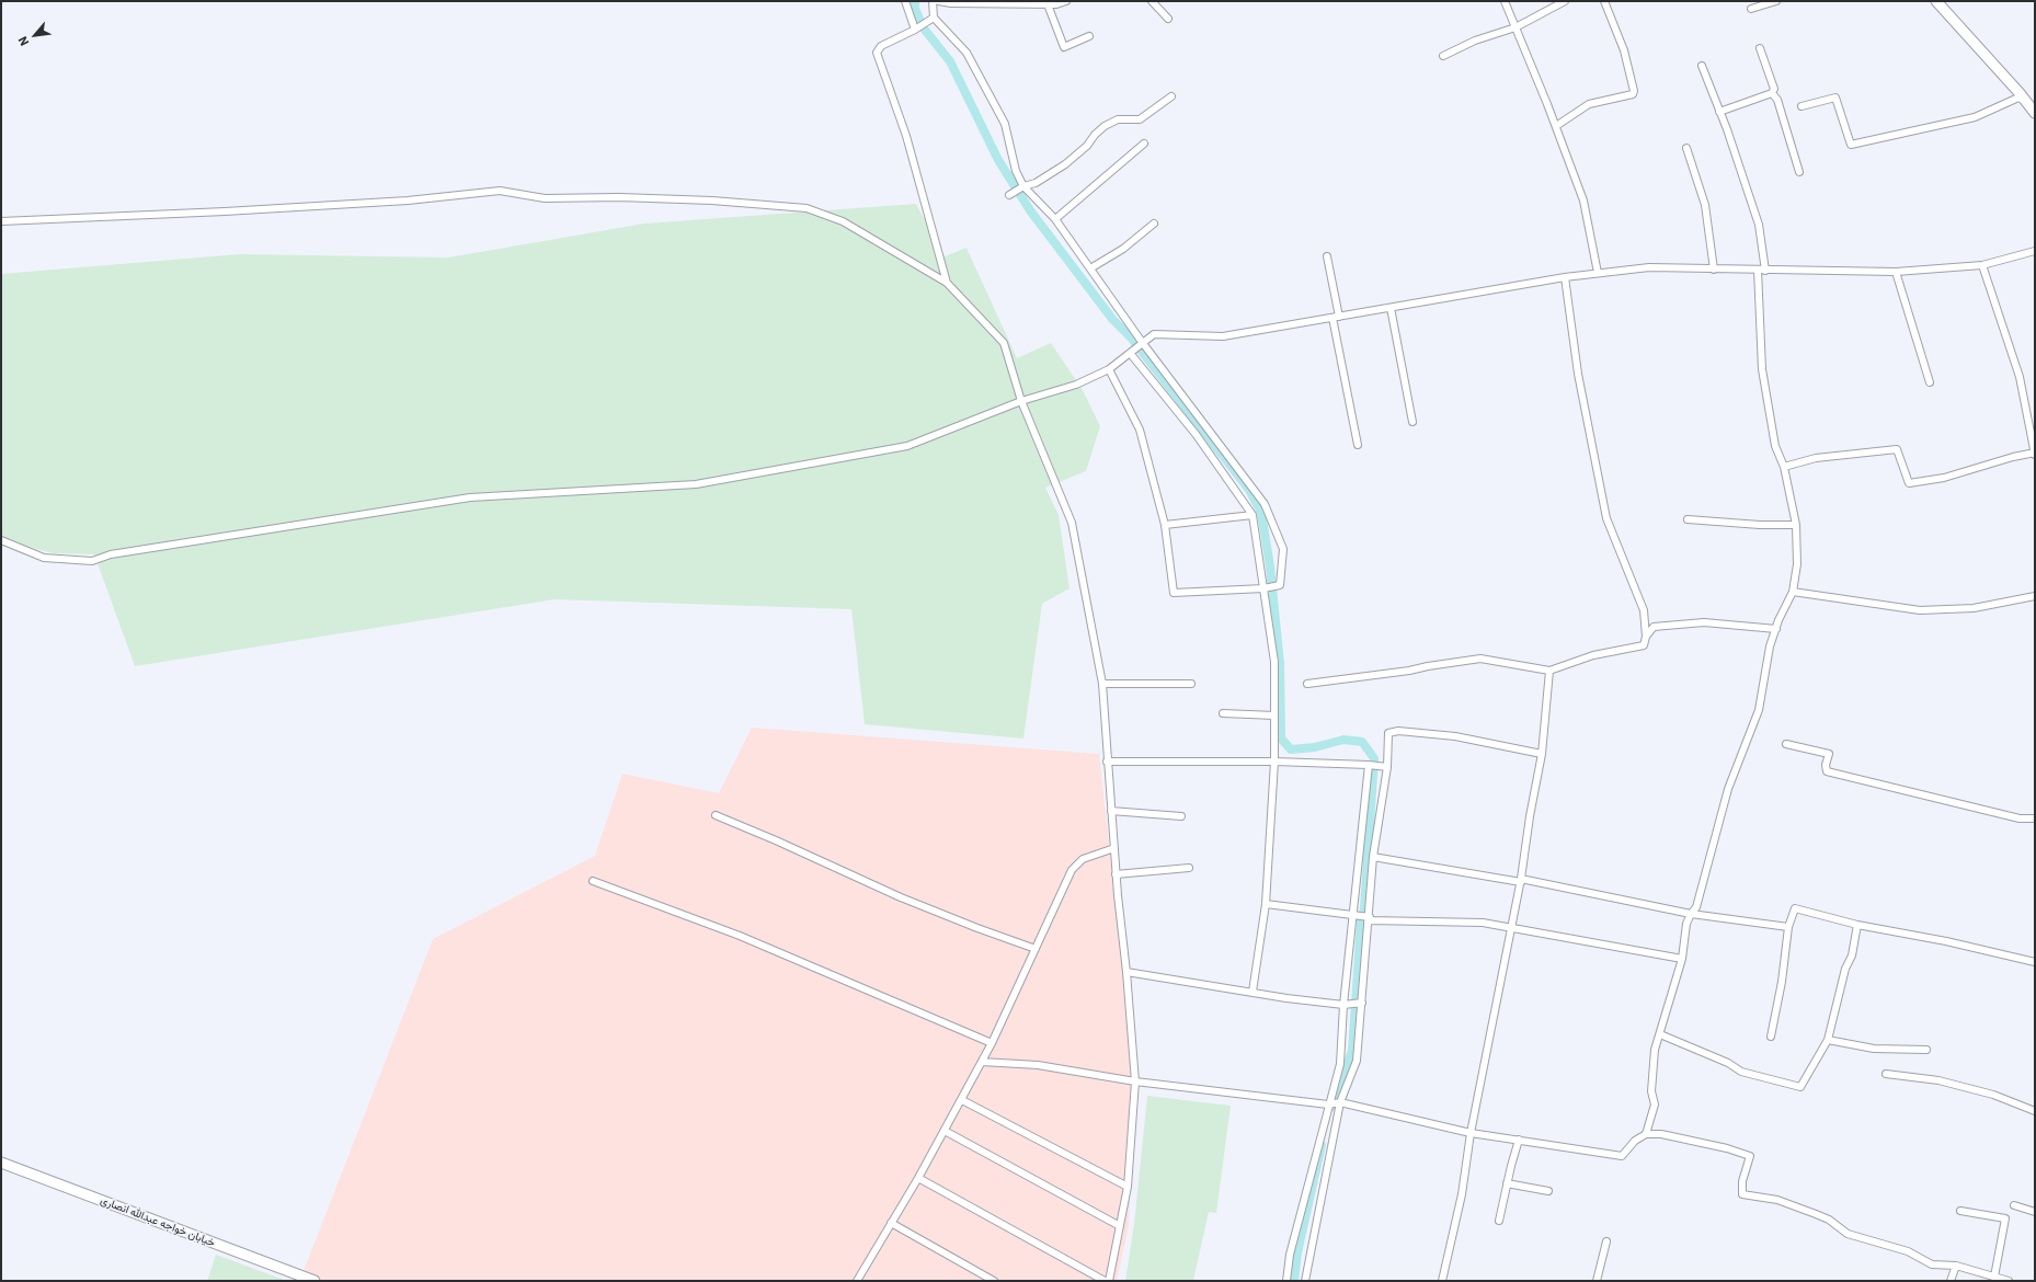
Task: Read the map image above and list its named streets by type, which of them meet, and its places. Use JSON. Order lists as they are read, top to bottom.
{
  "streets": {
    "street": ["خیابان خواجه عبدالله انصاری"]
  },
  "north": "bottom left"
}
